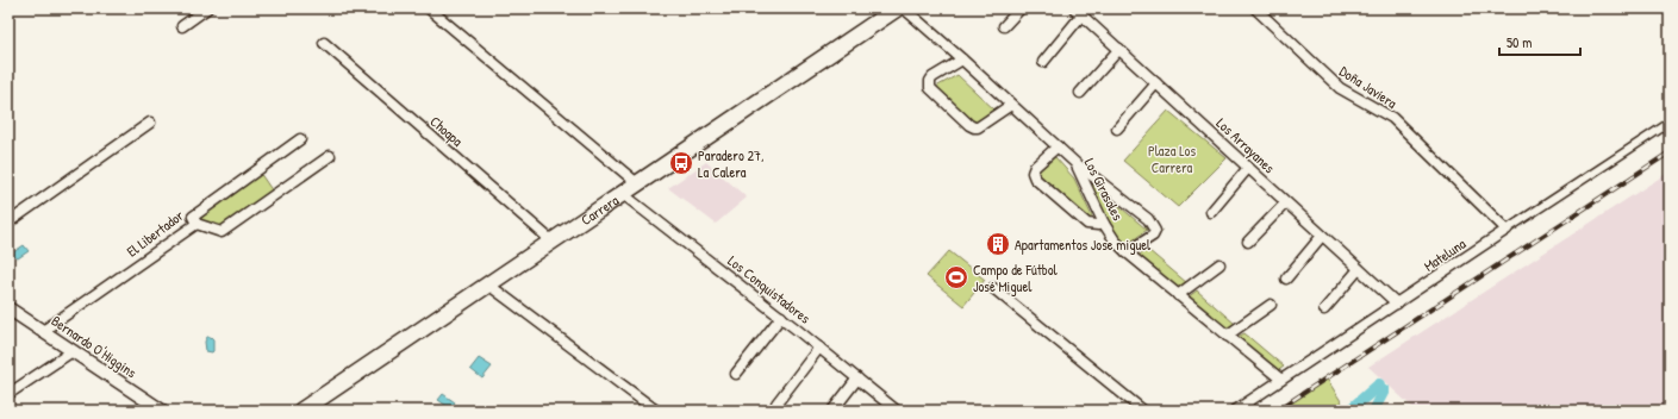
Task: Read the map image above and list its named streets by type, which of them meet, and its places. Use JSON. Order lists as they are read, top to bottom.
{
  "streets": {
    "main road": ["Carrera"],
    "street": [
      "Doña Javiera",
      "Choapa",
      "Los Arrayanes",
      "Los Girasoles",
      "El Libertador",
      "Mateluna",
      "Los Conquistadores",
      "Bernardo O'Higgins"
    ]
  },
  "crossings": [
    ["Doña Javiera", "Mateluna"],
    ["Choapa", "Carrera"],
    ["Los Arrayanes", "Mateluna"],
    ["Los Girasoles", "Mateluna"],
    ["Carrera", "Los Conquistadores"],
    ["El Libertador", "Bernardo O'Higgins"]
  ],
  "parks": ["Plaza Los Carrera"],
  "places": {
    "bus stop": ["Paradero 27, La Calera"],
    "building": ["Apartamentos Jose miguel"],
    "sports": ["Campo de Fútbol José Miguel"]
  },
  "scale_bar": "50 m"
}
